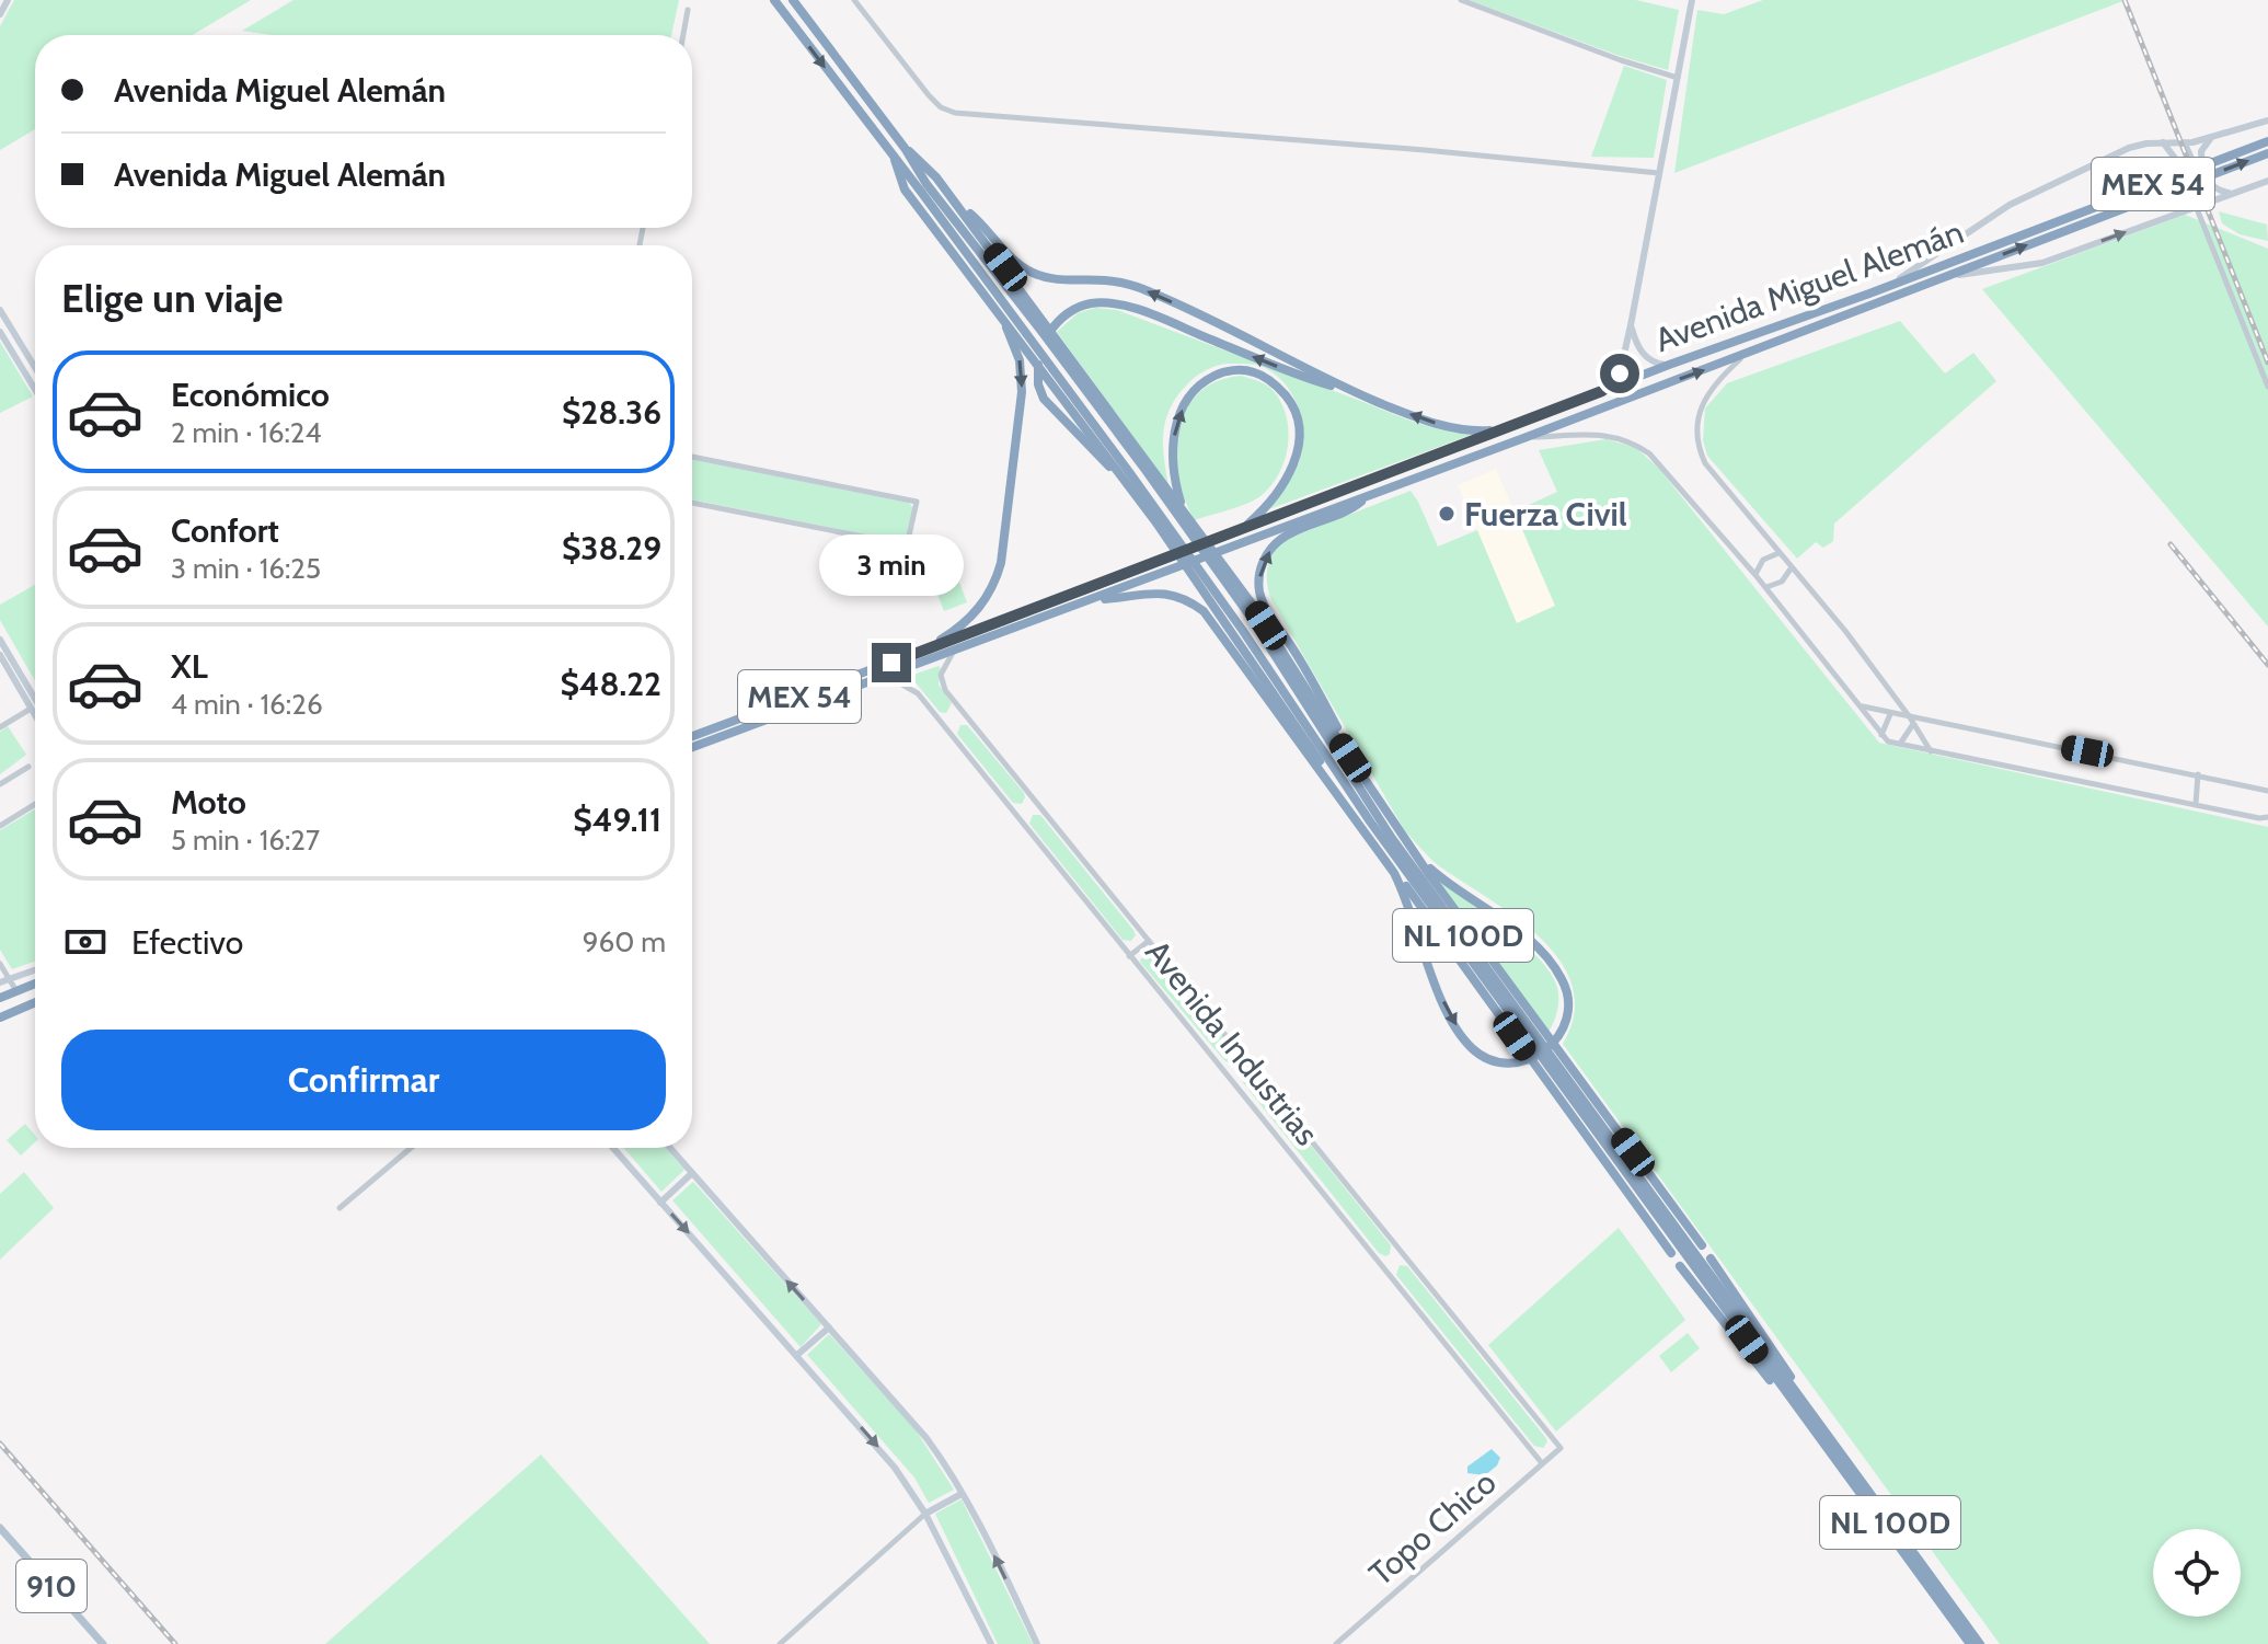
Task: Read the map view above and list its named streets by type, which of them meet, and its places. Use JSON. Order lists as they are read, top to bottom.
{
  "streets": {
    "highway": ["MEX 54", "Avenida Miguel Alemán", "NL 100D"],
    "main road": ["910"],
    "street": ["Avenida Industrias", "Topo Chico"]
  },
  "crossings": [
    ["Avenida Miguel Alemán", "Avenida Industrias"],
    ["Avenida Industrias", "Topo Chico"]
  ],
  "places": ["Fuerza Civil"],
  "page": {
    "banner": ["Avenida Miguel Alemán", "Avenida Miguel Alemán"],
    "heading": "Elige un viaje",
    "list": [
      {
        "name": "Económico",
        "note": "2 min · 16:24",
        "value": "$28.36"
      },
      {
        "name": "Confort",
        "note": "3 min · 16:25",
        "value": "$38.29"
      },
      {
        "name": "XL",
        "note": "4 min · 16:26",
        "value": "$48.22"
      },
      {
        "name": "Moto",
        "note": "5 min · 16:27",
        "value": "$49.11"
      }
    ],
    "bubble": "3 min",
    "pay": ["Efectivo", "960 m"],
    "buttons": "Confirmar"
  }
}
